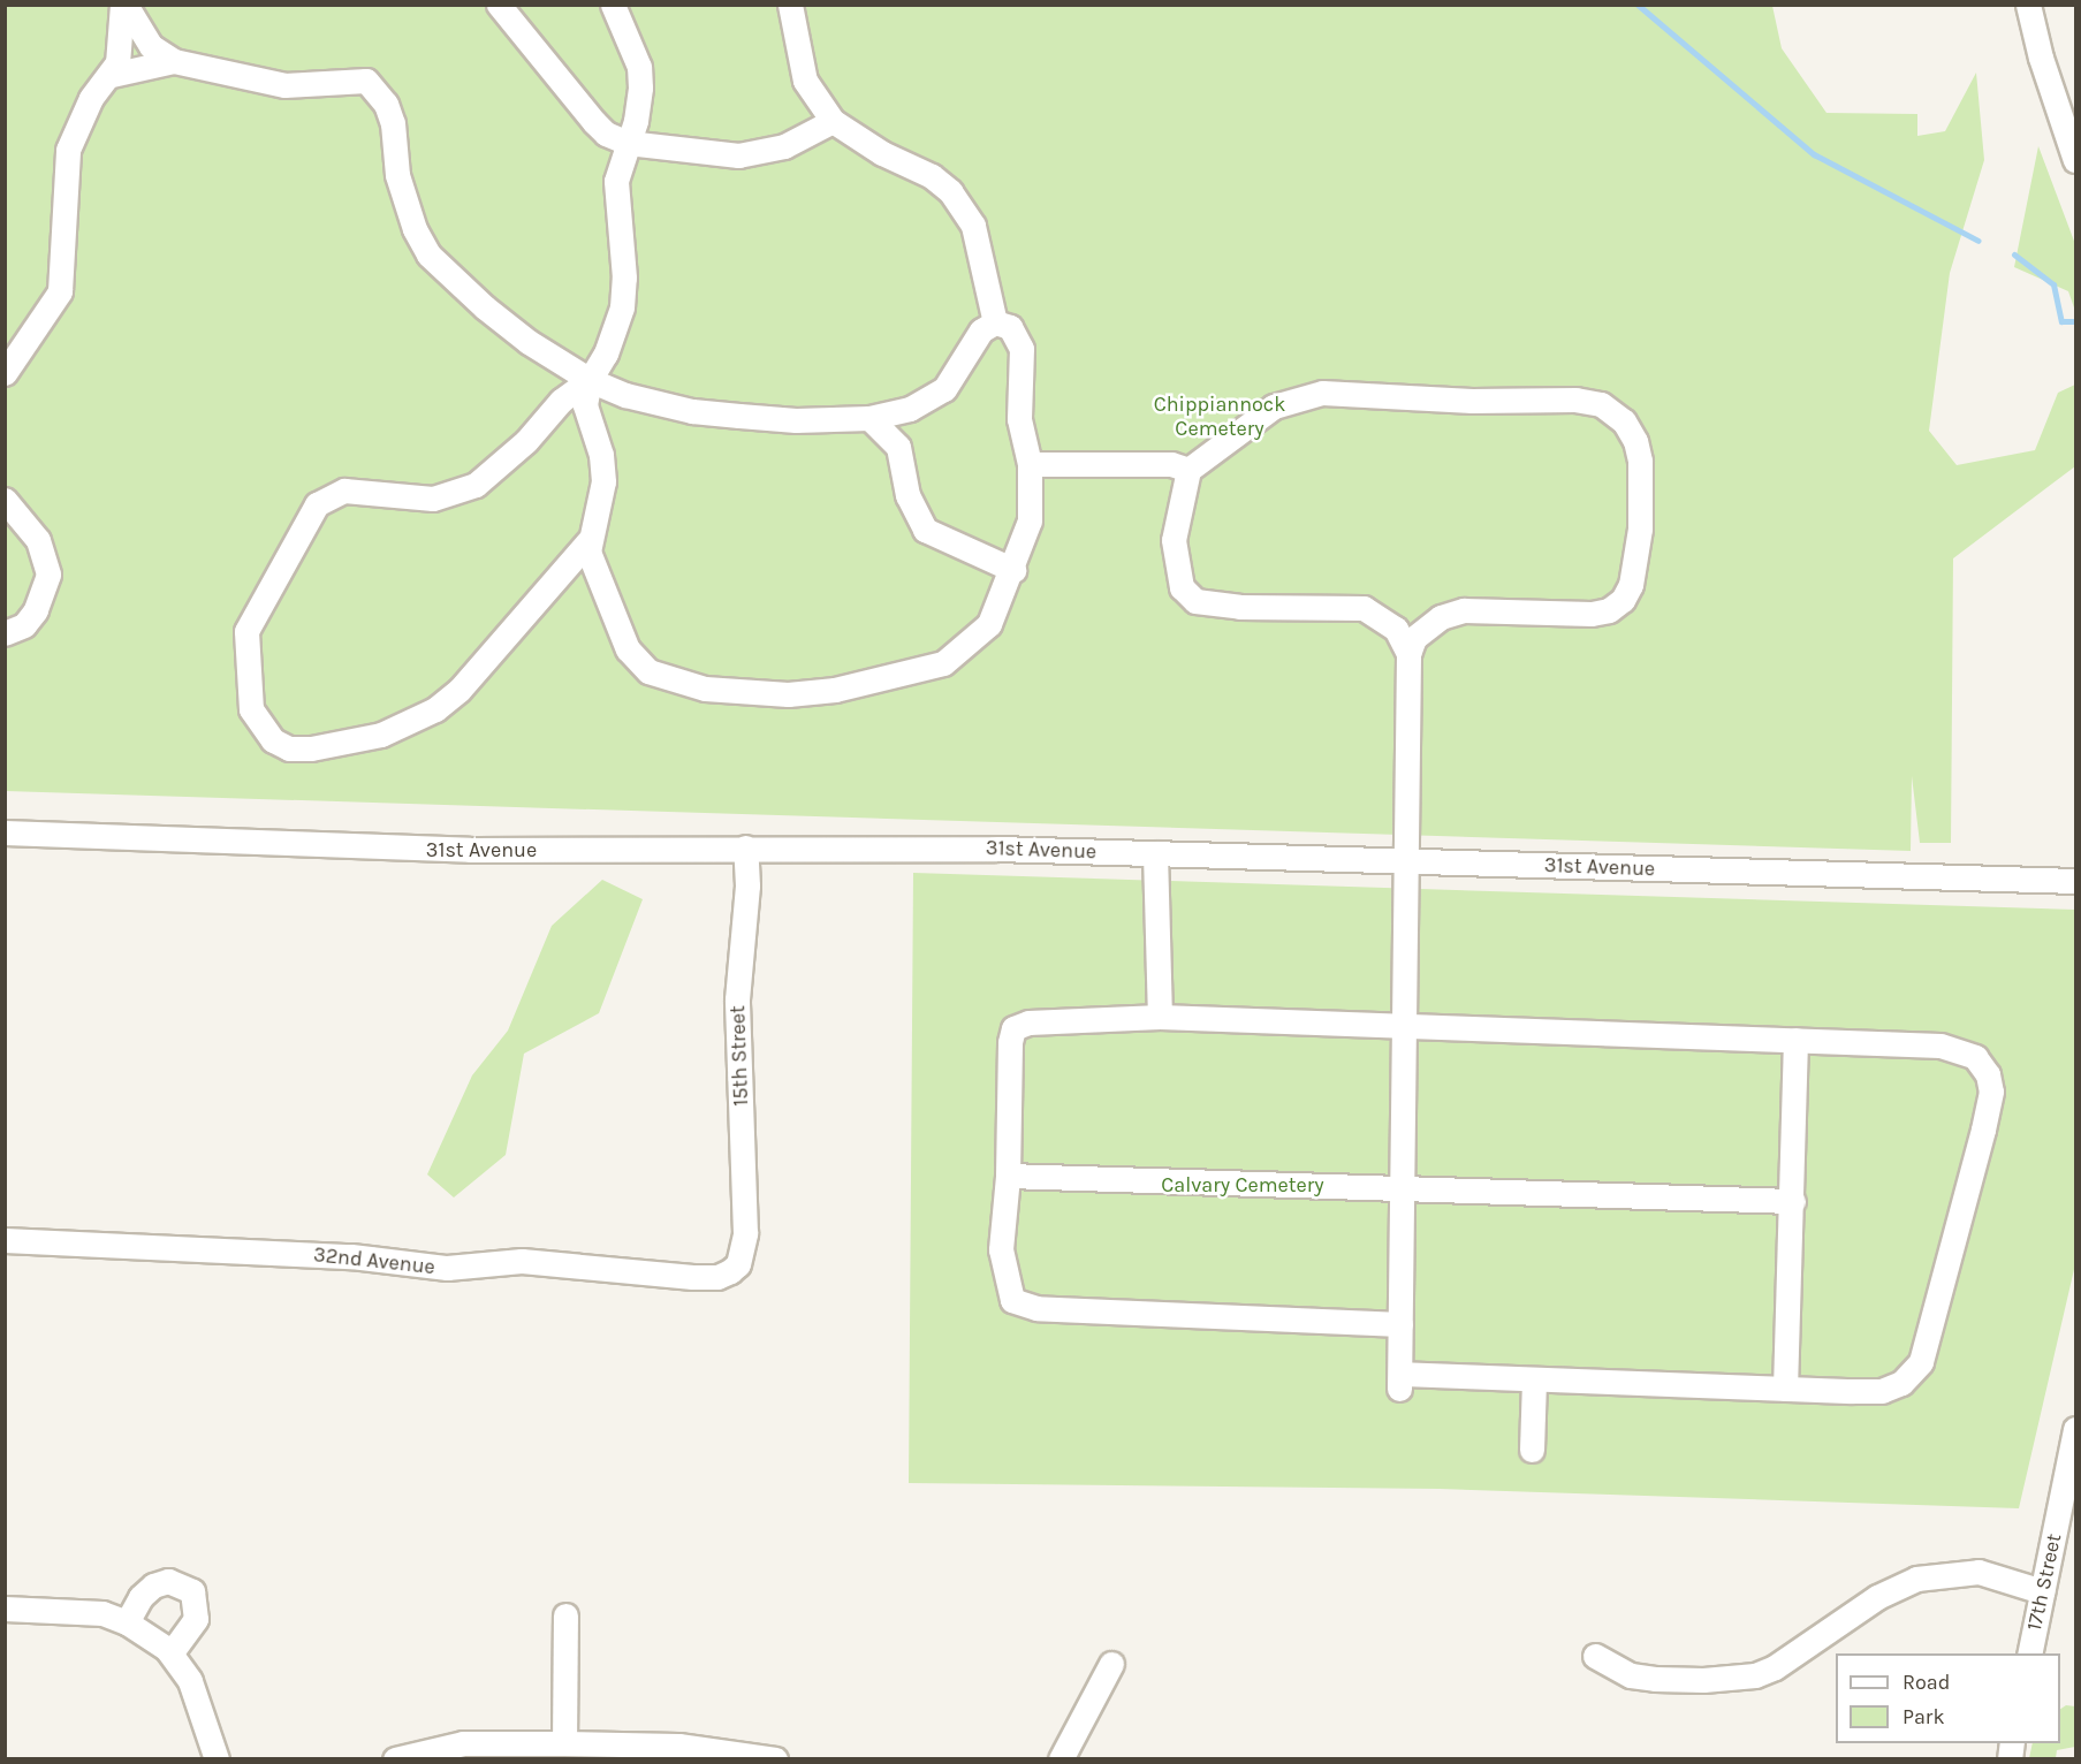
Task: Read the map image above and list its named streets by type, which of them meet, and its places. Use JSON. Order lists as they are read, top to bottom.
{
  "streets": {
    "street": [
      "31st Avenue",
      "15th Street",
      "32nd Avenue",
      "17th Street"
    ]
  },
  "crossings": [
    ["31st Avenue", "15th Street"],
    ["15th Street", "32nd Avenue"]
  ],
  "parks": ["Chippiannock Cemetery", "Calvary Cemetery"],
  "legend": ["Road", "Park"]
}
